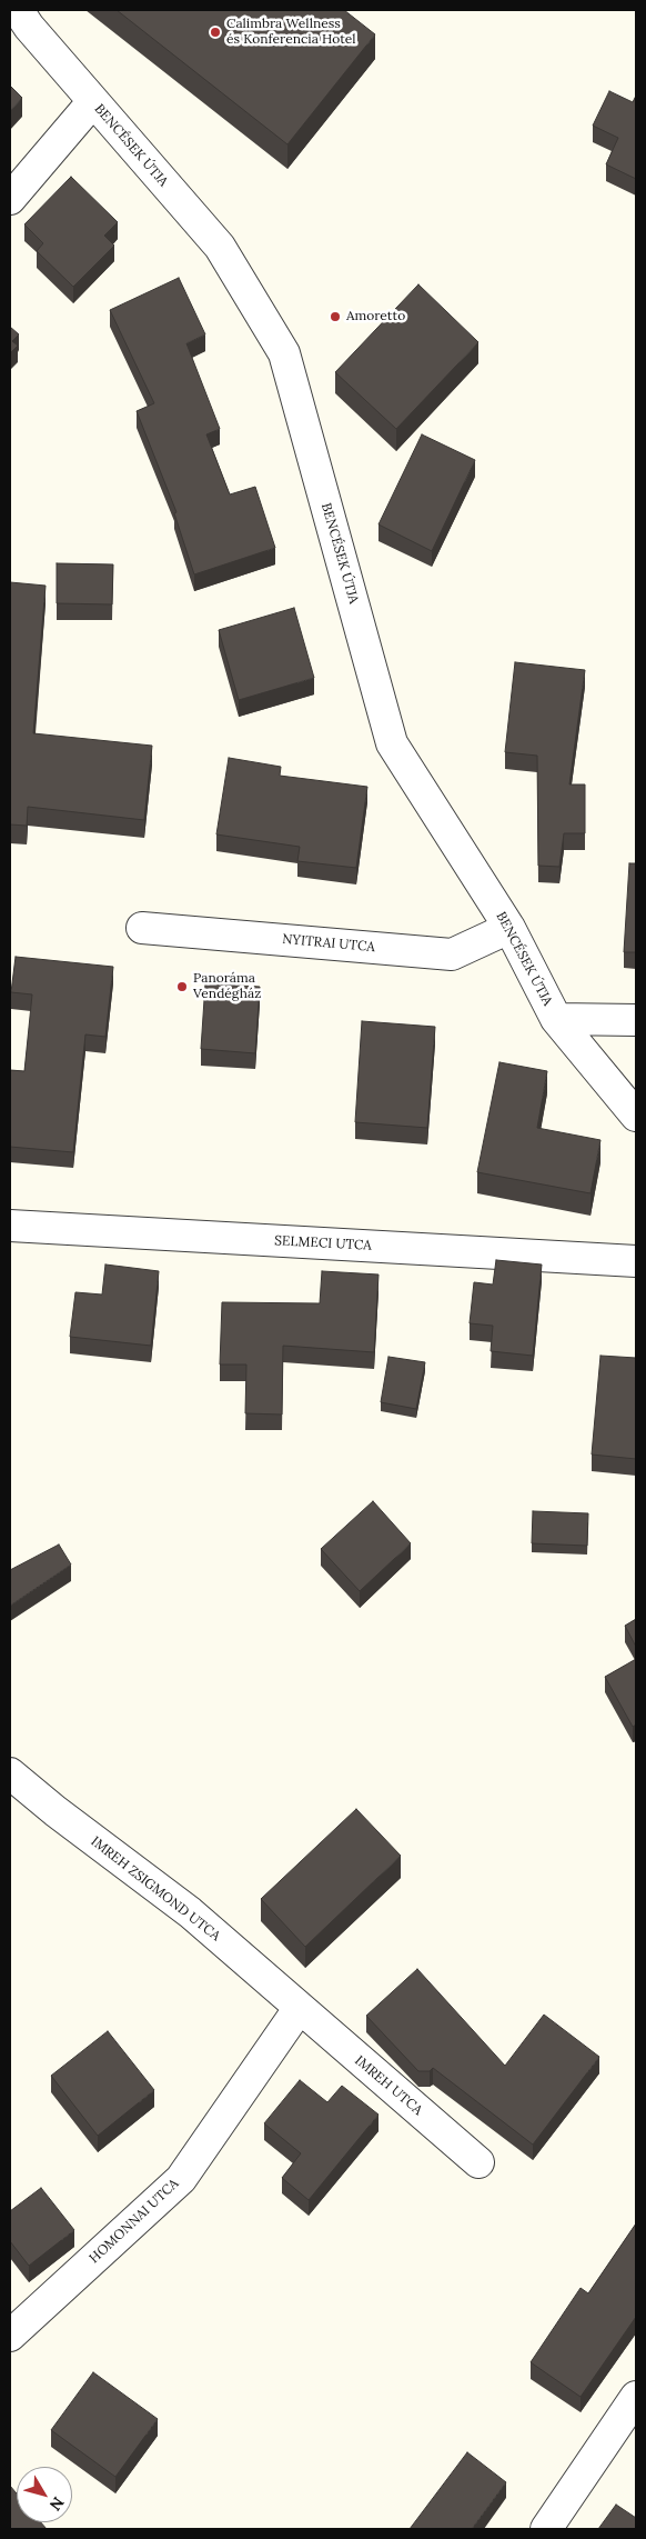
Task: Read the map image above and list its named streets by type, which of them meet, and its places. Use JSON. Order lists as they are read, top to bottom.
{
  "streets": {
    "street": [
      "BENCÉSEK ÚTJA",
      "NYITRAI UTCA",
      "SELMECI UTCA",
      "IMREH ZSIGMOND UTCA",
      "IMREH UTCA",
      "HOMONNAI UTCA"
    ]
  },
  "crossings": [
    ["BENCÉSEK ÚTJA", "NYITRAI UTCA"],
    ["IMREH ZSIGMOND UTCA", "IMREH UTCA"],
    ["IMREH ZSIGMOND UTCA", "HOMONNAI UTCA"],
    ["IMREH UTCA", "HOMONNAI UTCA"]
  ],
  "places": ["Calimbra Wellness és Konferencia Hotel", "Amoretto", "Panoráma Vendégház"],
  "north": "bottom right"
}
